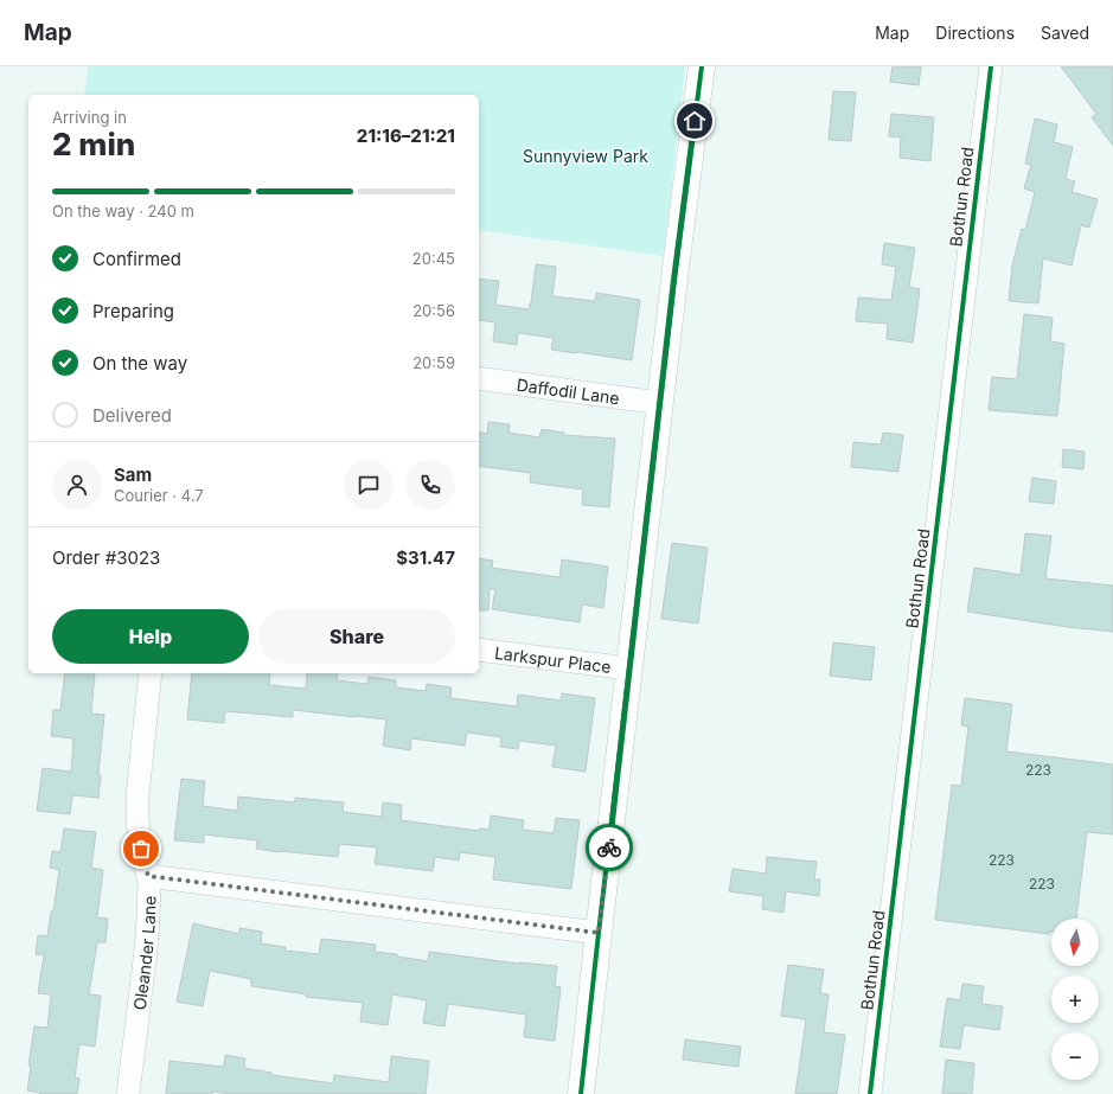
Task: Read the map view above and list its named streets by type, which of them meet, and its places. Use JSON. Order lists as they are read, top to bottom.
{
  "streets": {
    "street": [
      "Bothun Road",
      "Daffodil Lane",
      "Larkspur Place",
      "Oleander Lane"
    ]
  },
  "parks": ["Sunnyview Park"],
  "house_numbers": ["223", "223", "223"],
  "north": "bottom",
  "page": {
    "header": "Map",
    "nav": ["Map", "Directions", "Saved"],
    "heading": ["2 min", "Arriving in", "21:16–21:21"],
    "panel": [
      "Sam",
      "Courier · 4.7",
      "Order #3023",
      "$31.47"
    ],
    "bar": "On the way · 240 m",
    "list": [
      ["Confirmed", "20:45"],
      ["Preparing", "20:56"],
      ["On the way", "20:59"],
      "Delivered"
    ],
    "buttons": ["Help", "Share"],
    "map_buttons": ["+", "−"]
  }
}
